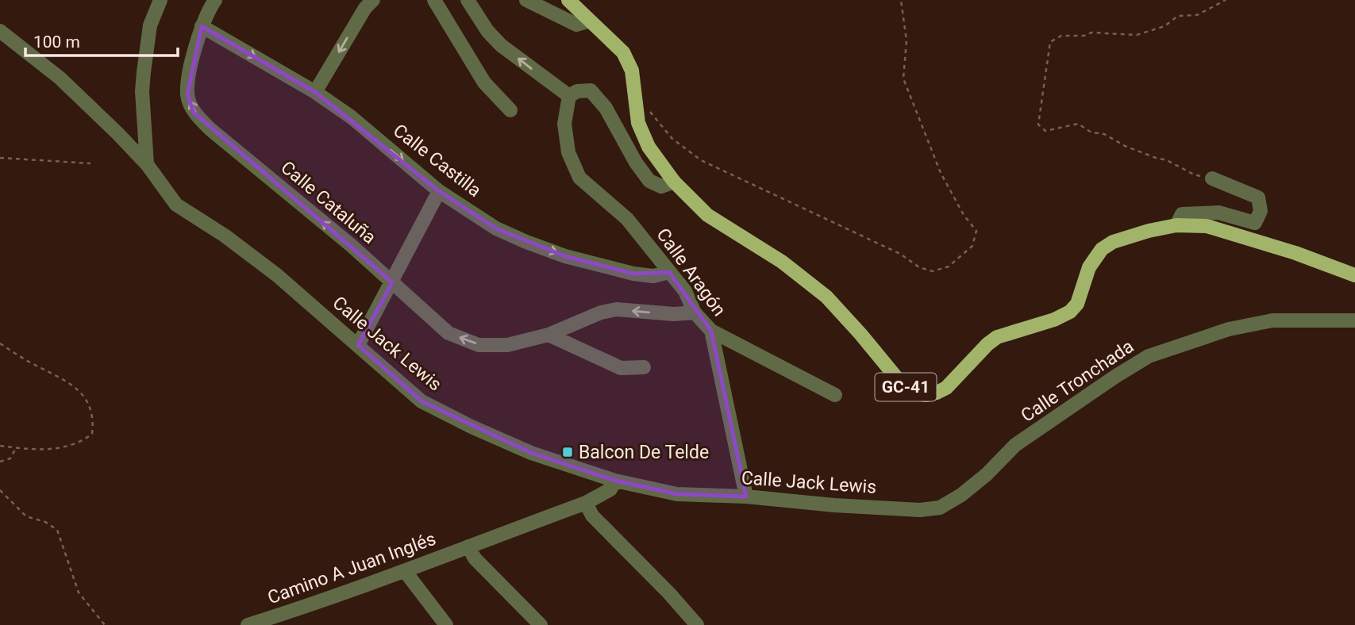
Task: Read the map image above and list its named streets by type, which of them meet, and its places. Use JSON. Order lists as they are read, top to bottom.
{
  "streets": {
    "main road": ["GC-41"],
    "street": [
      "Calle Castilla",
      "Calle Cataluña",
      "Calle Aragón",
      "Calle Jack Lewis",
      "Calle Tronchada",
      "Camino A Juan Inglés"
    ]
  },
  "crossings": [
    ["Calle Castilla", "Calle Cataluña"],
    ["Calle Castilla", "Calle Aragón"],
    ["Calle Cataluña", "Calle Aragón"],
    ["Calle Aragón", "Calle Jack Lewis"],
    ["Calle Jack Lewis", "Calle Tronchada"],
    ["Calle Jack Lewis", "Camino A Juan Inglés"]
  ],
  "one_way": ["Calle Castilla", "Calle Cataluña"],
  "places": {
    "transit": ["Balcon De Telde"]
  },
  "scale_bar": "100 m"
}
